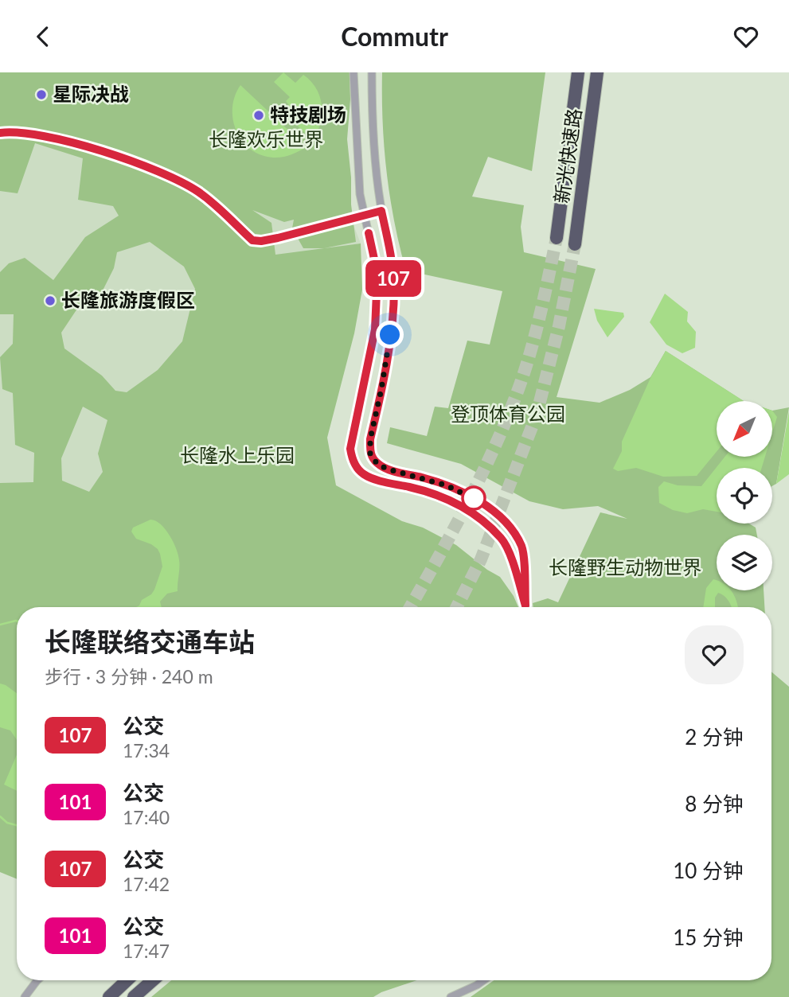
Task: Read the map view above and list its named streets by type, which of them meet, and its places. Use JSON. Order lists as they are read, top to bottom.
{
  "streets": {
    "highway": ["新光快速路"]
  },
  "parks": [
    "长隆欢乐世界",
    "登顶体育公园",
    "长隆水上乐园",
    "长隆野生动物世界"
  ],
  "places": ["星际决战", "特技剧场", "长隆旅游度假区"],
  "lines": ["bus line 107"],
  "north": "bottom left",
  "page": {
    "header": "Commutr",
    "on_map": "107",
    "heading": ["长隆联络交通车站", "步行 · 3 分钟 · 240 m"],
    "list": [
      {
        "mark": "107",
        "name": "公交",
        "note": "17:34",
        "value": "2 分钟"
      },
      {
        "mark": "101",
        "name": "公交",
        "note": "17:40",
        "value": "8 分钟"
      },
      {
        "mark": "107",
        "name": "公交",
        "note": "17:42",
        "value": "10 分钟"
      },
      {
        "mark": "101",
        "name": "公交",
        "note": "17:47",
        "value": "15 分钟"
      }
    ]
  }
}
